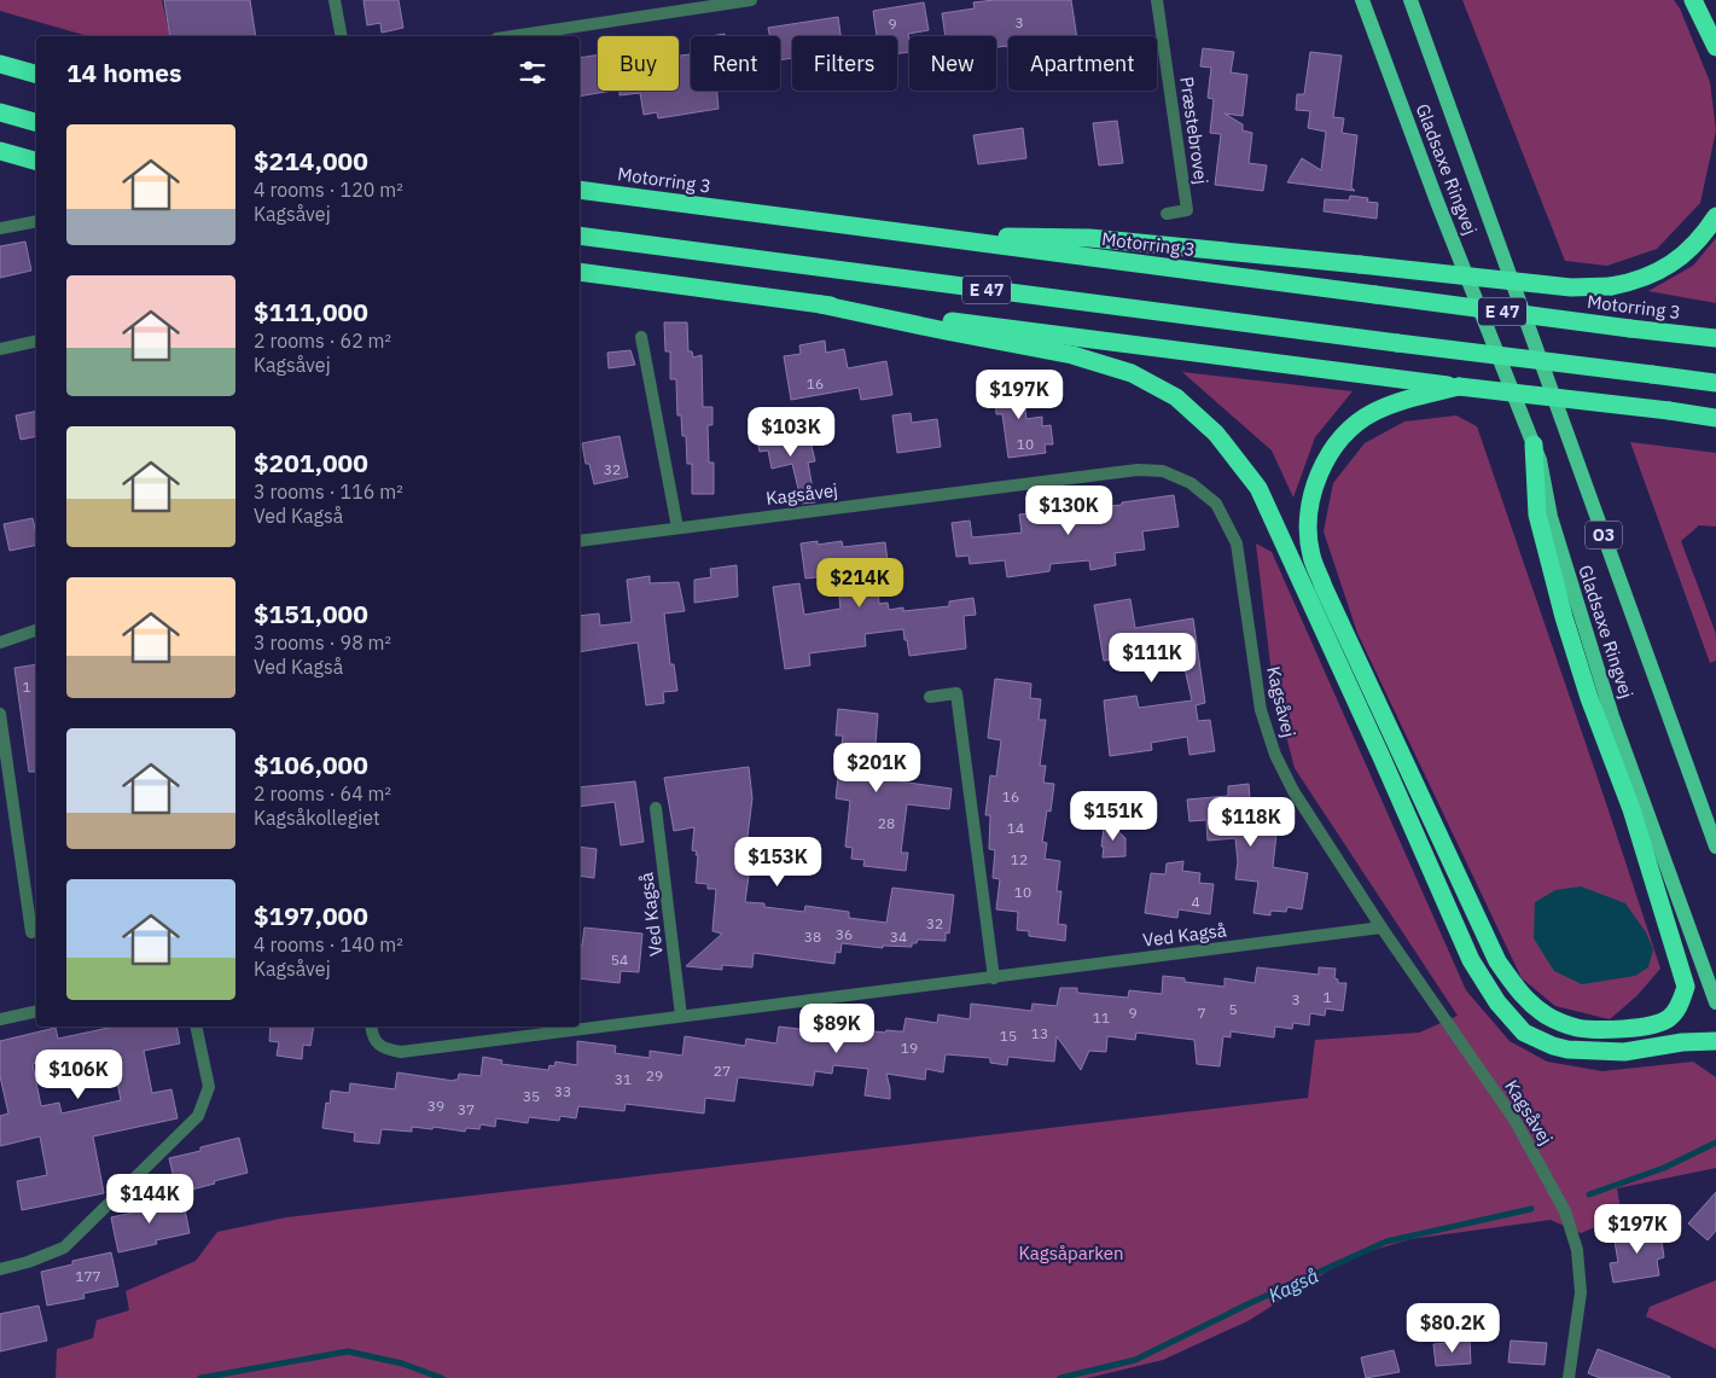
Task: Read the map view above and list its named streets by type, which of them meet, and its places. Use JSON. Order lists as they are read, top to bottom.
{
  "streets": {
    "highway": ["Motorring 3", "E 47"],
    "main road": ["Gladsaxe Ringvej", "O3"],
    "street": ["Præstebrovej", "Kagsåvej", "Ved Kagså"]
  },
  "crossings": [
    ["Kagsåvej", "Ved Kagså"]
  ],
  "water": ["Kagså"],
  "parks": ["Kagsåparken"],
  "house_numbers": [
    "3",
    "9",
    "16",
    "10",
    "32",
    "1",
    "16",
    "28",
    "14",
    "12",
    "10",
    "4",
    "32",
    "36",
    "38",
    "34",
    "54",
    "1",
    "3",
    "5",
    "9",
    "7",
    "11",
    "13",
    "15",
    "19",
    "27",
    "29",
    "31",
    "33",
    "35",
    "39",
    "37",
    "177"
  ],
  "page": {
    "chip": [
      "Buy",
      "Rent",
      "Filters",
      "New",
      "Apartment"
    ],
    "heading": "14 homes",
    "list": [
      {
        "name": "$214,000",
        "note": "4 rooms · 120 m² · Kagsåvej"
      },
      {
        "name": "$111,000",
        "note": "2 rooms · 62 m² · Kagsåvej"
      },
      {
        "name": "$201,000",
        "note": "3 rooms · 116 m² · Ved Kagså"
      },
      {
        "name": "$151,000",
        "note": "3 rooms · 98 m² · Ved Kagså"
      },
      {
        "name": "$106,000",
        "note": "2 rooms · 64 m² · Kagsåkollegiet"
      },
      {
        "name": "$197,000",
        "note": "4 rooms · 140 m² · Kagsåvej"
      }
    ],
    "price": [
      "$197K",
      "$103K",
      "$130K",
      "$214K",
      "$111K",
      "$201K",
      "$151K",
      "$118K",
      "$153K",
      "$89K",
      "$106K",
      "$144K",
      "$197K",
      "$80.2K"
    ]
  }
}
